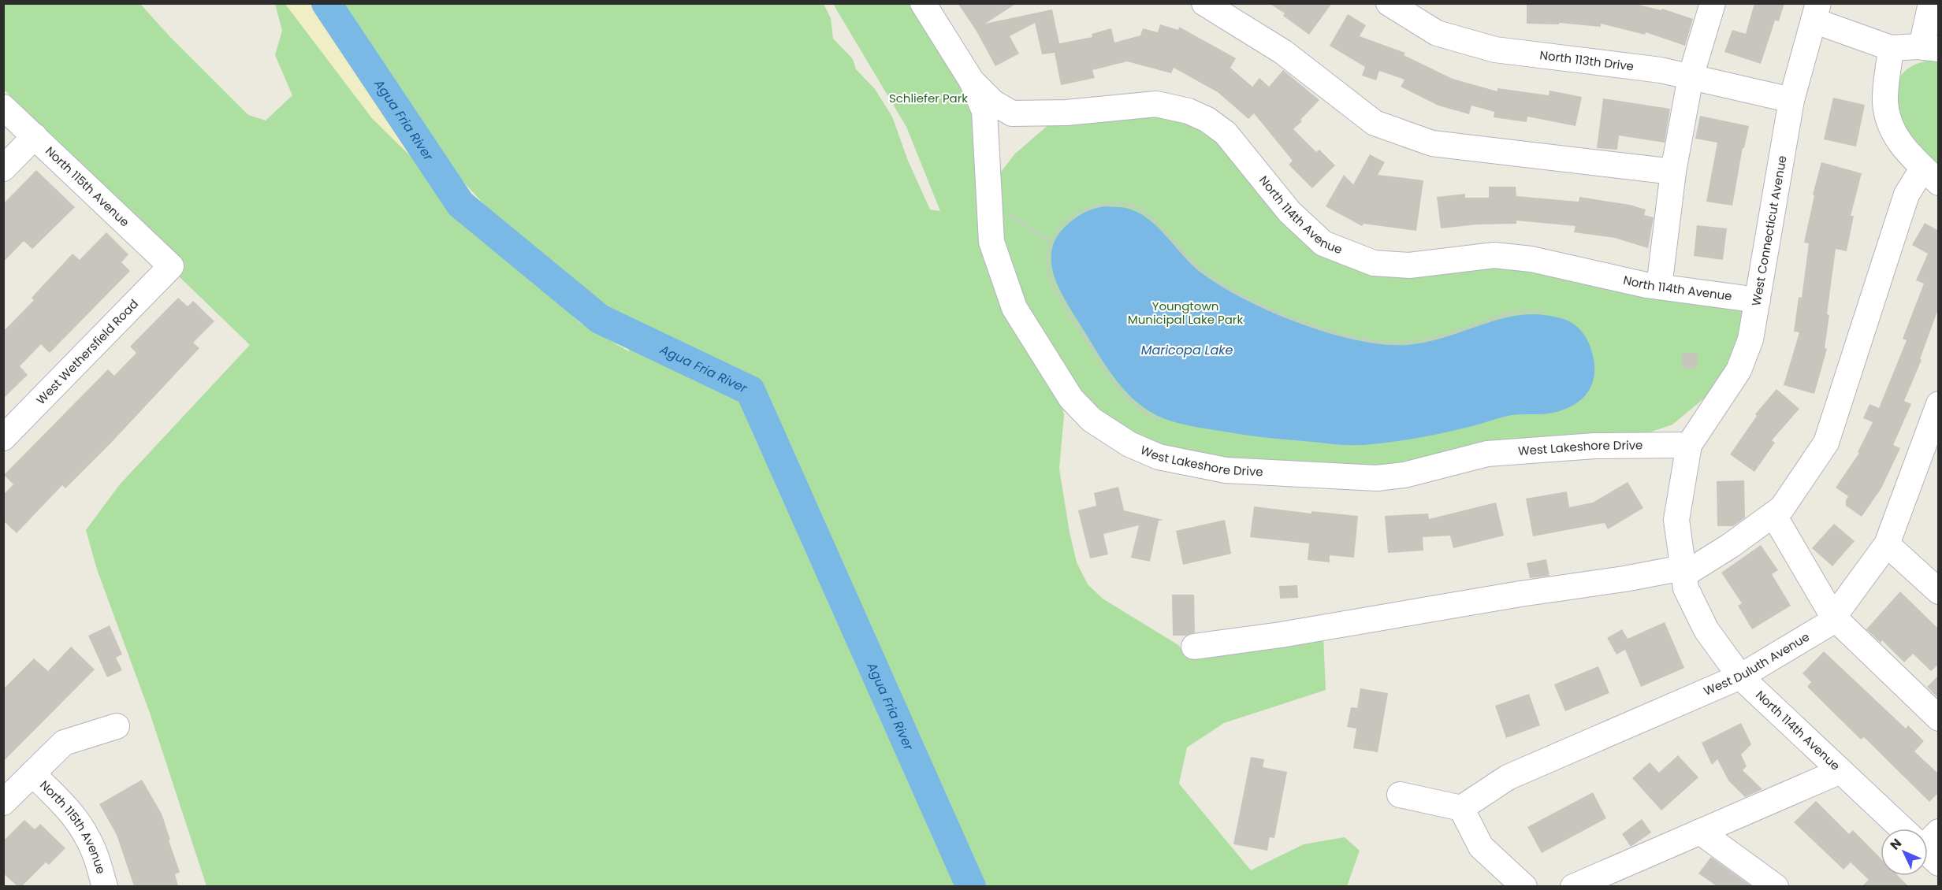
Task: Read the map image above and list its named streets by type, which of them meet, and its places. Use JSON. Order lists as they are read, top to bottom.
{
  "streets": {
    "street": [
      "North 113th Drive",
      "North 115th Avenue",
      "North 114th Avenue",
      "West Connecticut Avenue",
      "West Wethersfield Road",
      "West Lakeshore Drive",
      "West Duluth Avenue"
    ]
  },
  "crossings": [
    ["North 113th Drive", "West Connecticut Avenue"],
    ["North 115th Avenue", "West Wethersfield Road"],
    ["North 114th Avenue", "West Connecticut Avenue"],
    ["North 114th Avenue", "West Lakeshore Drive"],
    ["North 114th Avenue", "West Duluth Avenue"],
    ["West Connecticut Avenue", "West Lakeshore Drive"]
  ],
  "water": ["Agua Fria River", "Maricopa Lake"],
  "parks": ["Schliefer Park", "Youngtown Municipal Lake Park"],
  "north": "top left"
}
